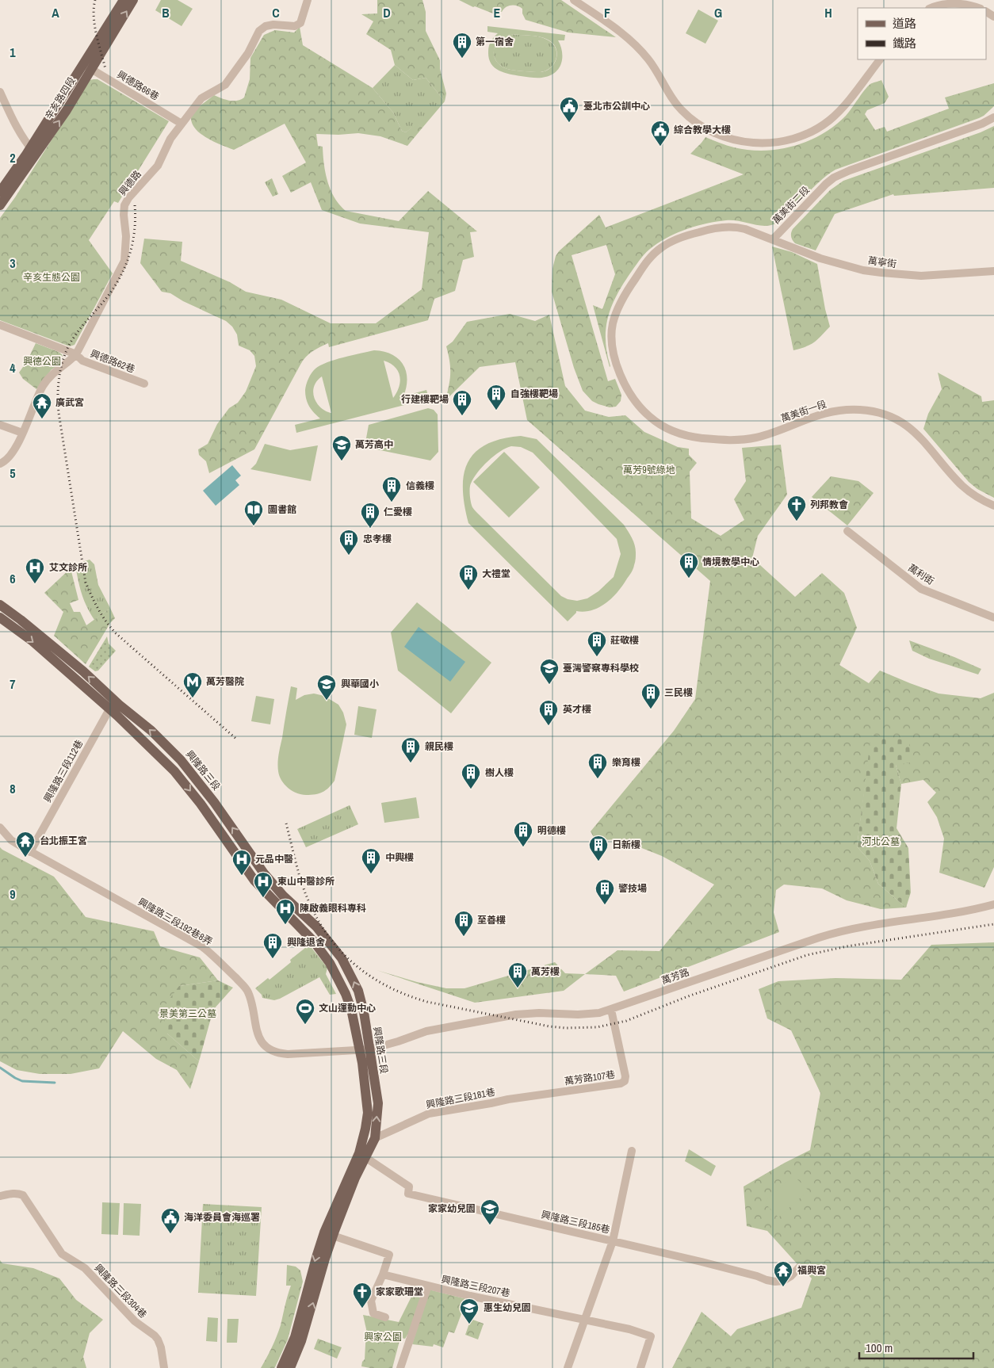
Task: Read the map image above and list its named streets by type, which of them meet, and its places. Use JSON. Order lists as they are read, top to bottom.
{
  "streets": {
    "main road": ["辛亥路四段", "興隆路三段"],
    "street": [
      "興德路66巷",
      "興德路",
      "萬美街二段",
      "萬寧街",
      "興德路62巷",
      "萬美街一段",
      "萬利街",
      "興隆路三段112巷",
      "興隆路三段192巷8弄",
      "萬芳路",
      "萬芳路107巷",
      "興隆路三段181巷",
      "興隆路三段185巷",
      "興隆路三段207巷",
      "興隆路三段304巷"
    ]
  },
  "crossings": [
    ["興德路66巷", "辛亥路四段"],
    ["興德路66巷", "興德路"],
    ["興德路", "興德路62巷"],
    ["萬美街二段", "萬寧街"],
    ["萬美街二段", "萬美街一段"],
    ["興隆路三段", "興隆路三段112巷"],
    ["興隆路三段", "興隆路三段192巷8弄"],
    ["興隆路三段", "萬芳路"],
    ["興隆路三段", "興隆路三段181巷"],
    ["興隆路三段", "興隆路三段185巷"],
    ["興隆路三段112巷", "興隆路三段192巷8弄"],
    ["興隆路三段192巷8弄", "萬芳路"],
    ["萬芳路", "萬芳路107巷"],
    ["萬芳路107巷", "興隆路三段181巷"]
  ],
  "parks": [
    "辛亥生態公園",
    "興德公園",
    "萬芳9號綠地",
    "河北公墓",
    "景美第三公墓",
    "興家公園"
  ],
  "places": {
    "building": [
      "第一宿舍",
      "自強樓靶場",
      "行建樓靶場",
      "信義樓",
      "仁愛樓",
      "忠孝樓",
      "情境教學中心",
      "大禮堂",
      "莊敬樓",
      "三民樓",
      "英才樓",
      "親民樓",
      "樂育樓",
      "樹人樓",
      "明德樓",
      "日新樓",
      "中興樓",
      "警技場",
      "至善樓",
      "興隆退舍",
      "萬芳樓"
    ],
    "public building": ["臺北市公訓中心", "綜合教學大樓", "海洋委員會海巡署"],
    "temple": ["廣武宮", "台北振王宮", "福興宮"],
    "school or university": [
      "萬芳高中",
      "臺灣警察專科學校",
      "興華國小",
      "家家幼兒園",
      "惠生幼兒園"
    ],
    "church": ["列邦教會", "家家歌珊堂"],
    "library": ["圖書館"],
    "hospital": [
      "艾文診所",
      "元品中醫",
      "東山中醫診所",
      "陳啟義眼科專科"
    ],
    "metro station": ["萬芳醫院"],
    "sports": ["文山運動中心"]
  },
  "legend": ["道路", "鐵路"],
  "scale_bar": "100 m",
  "grid": {
    "columns": [
      "A",
      "B",
      "C",
      "D",
      "E",
      "F",
      "G",
      "H"
    ],
    "rows": [
      "1",
      "2",
      "3",
      "4",
      "5",
      "6",
      "7",
      "8",
      "9"
    ]
  }
}
